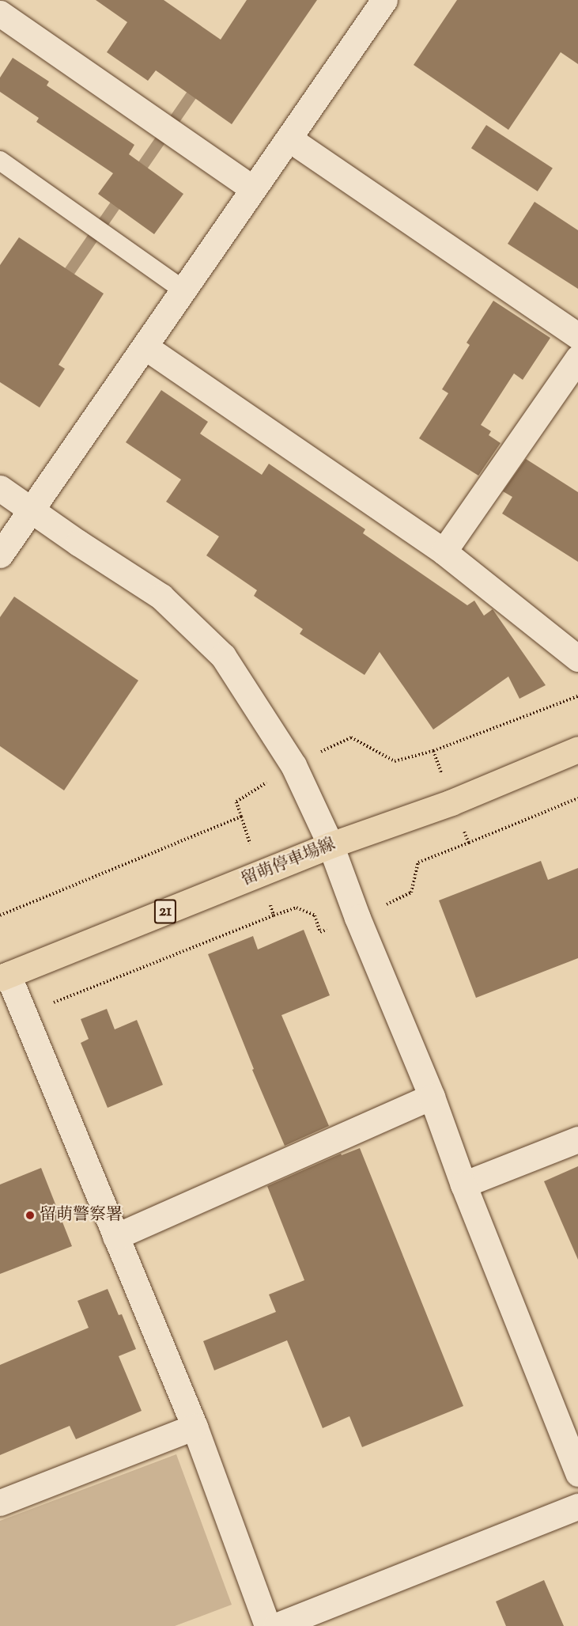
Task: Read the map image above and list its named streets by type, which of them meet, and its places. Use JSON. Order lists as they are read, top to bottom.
{
  "streets": {
    "main road": ["留萌停車場線", "21"]
  },
  "places": ["留萌警察署"]
}
